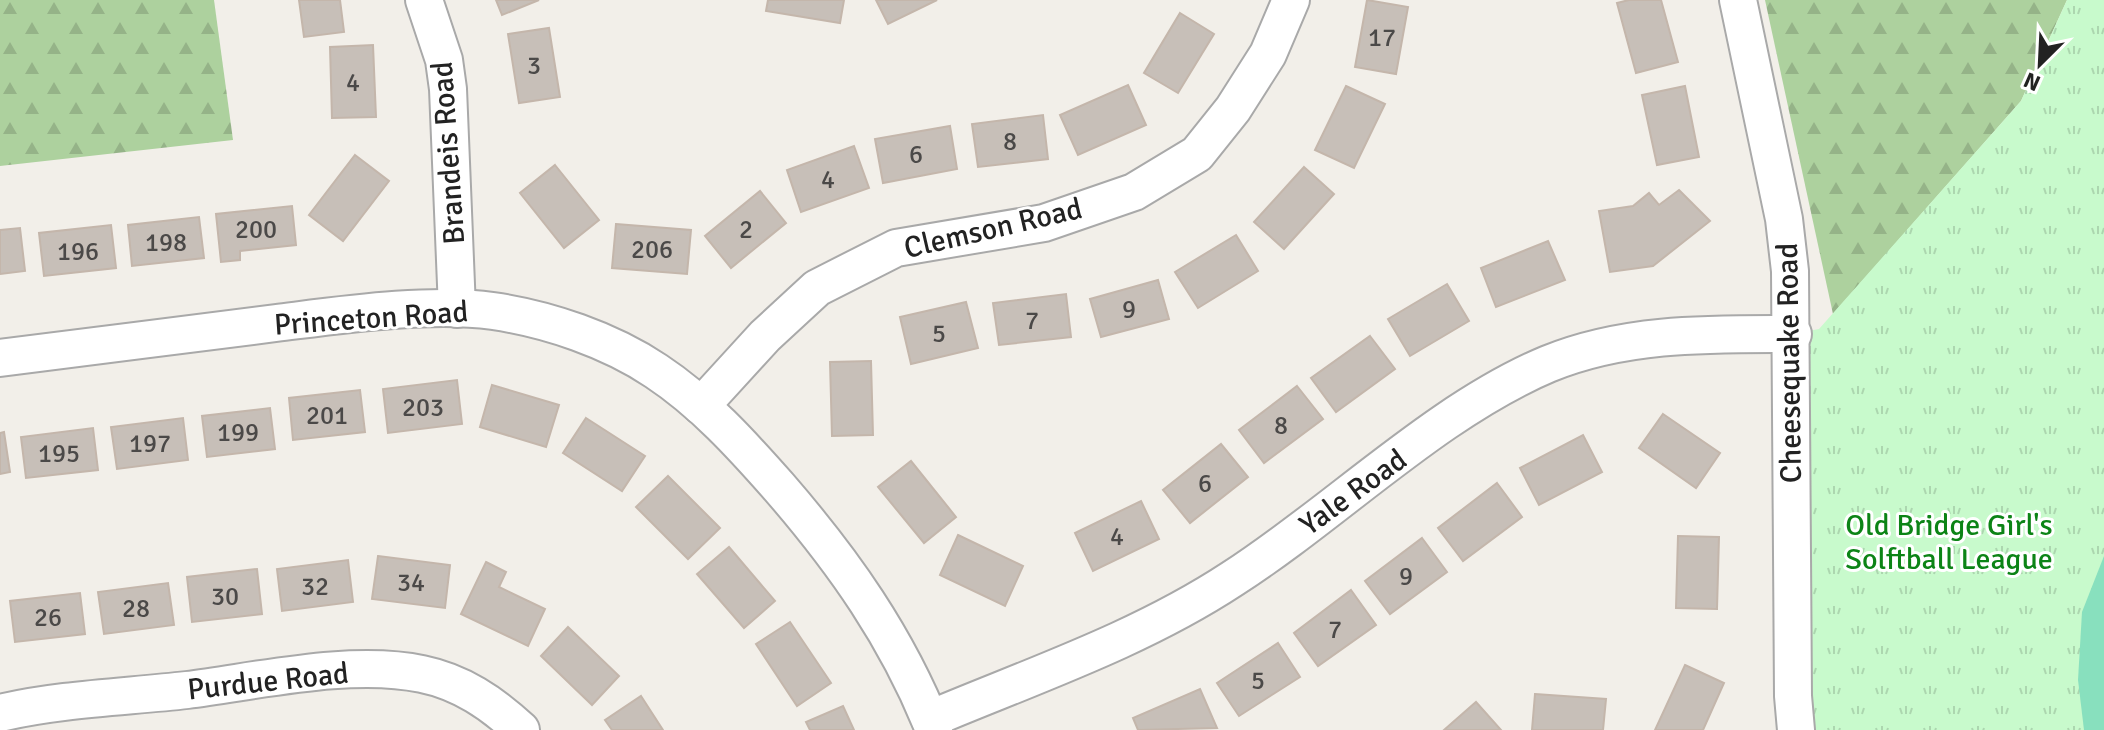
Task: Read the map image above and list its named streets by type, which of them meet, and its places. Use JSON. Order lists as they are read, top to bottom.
{
  "streets": {
    "street": [
      "Brandeis Road",
      "Clemson Road",
      "Princeton Road",
      "Cheesequake Road",
      "Yale Road",
      "Purdue Road"
    ]
  },
  "crossings": [
    ["Brandeis Road", "Princeton Road"],
    ["Clemson Road", "Princeton Road"],
    ["Princeton Road", "Yale Road"],
    ["Cheesequake Road", "Yale Road"]
  ],
  "parks": ["Old Bridge Girl's Solftball League"],
  "house_numbers": [
    "17",
    "3",
    "4",
    "8",
    "6",
    "4",
    "200",
    "2",
    "198",
    "206",
    "196",
    "9",
    "7",
    "5",
    "203",
    "201",
    "8",
    "199",
    "197",
    "195",
    "6",
    "4",
    "9",
    "34",
    "32",
    "30",
    "28",
    "26",
    "7",
    "5"
  ],
  "north": "bottom left"
}
